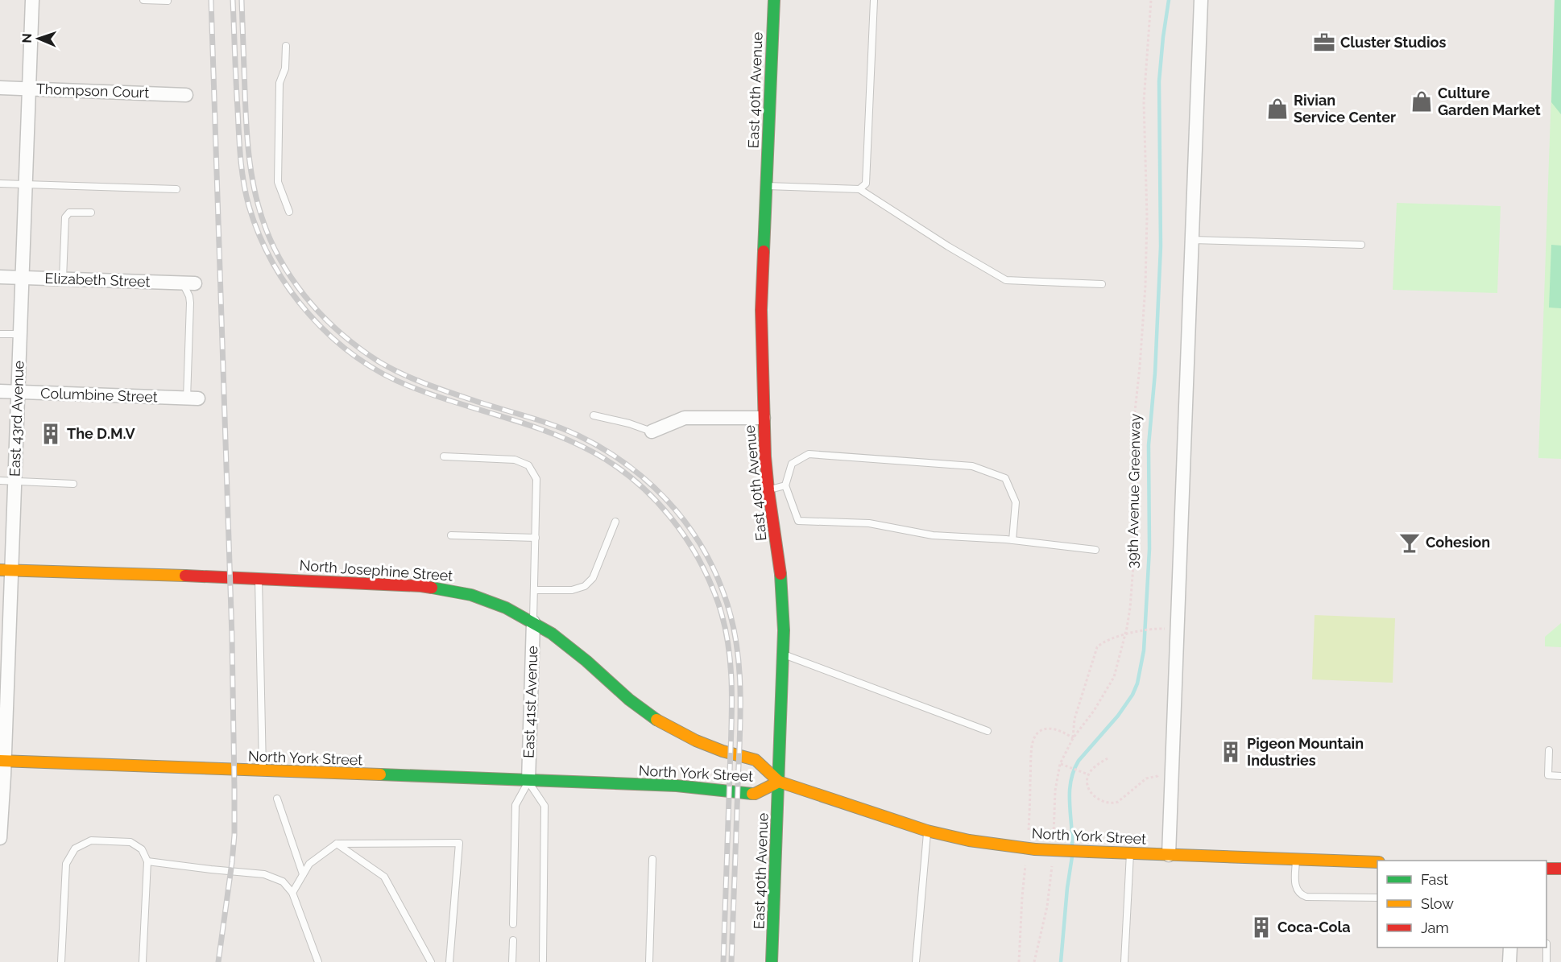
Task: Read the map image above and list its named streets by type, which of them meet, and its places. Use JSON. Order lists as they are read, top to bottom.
{
  "streets": {
    "main road": ["East 40th Avenue", "North Josephine Street", "North York Street"],
    "street": [
      "Thompson Court",
      "Elizabeth Street",
      "Columbine Street",
      "East 43rd Avenue",
      "East 41st Avenue"
    ],
    "path": ["39th Avenue Greenway"]
  },
  "crossings": [
    ["East 40th Avenue", "North Josephine Street"],
    ["East 40th Avenue", "North York Street"],
    ["Thompson Court", "East 43rd Avenue"],
    ["Elizabeth Street", "East 43rd Avenue"],
    ["Columbine Street", "East 43rd Avenue"],
    ["East 43rd Avenue", "North Josephine Street"],
    ["East 43rd Avenue", "North York Street"],
    ["North Josephine Street", "East 41st Avenue"],
    ["North Josephine Street", "North York Street"],
    ["East 41st Avenue", "North York Street"]
  ],
  "places": {
    "office": ["Cluster Studios"],
    "shop": ["Culture Garden Market", "Rivian Service Center"],
    "building": ["The D.M.V", "Pigeon Mountain Industries", "Coca-Cola"],
    "bar": ["Cohesion"]
  },
  "legend": ["Fast", "Slow", "Jam"],
  "north": "left"
}
